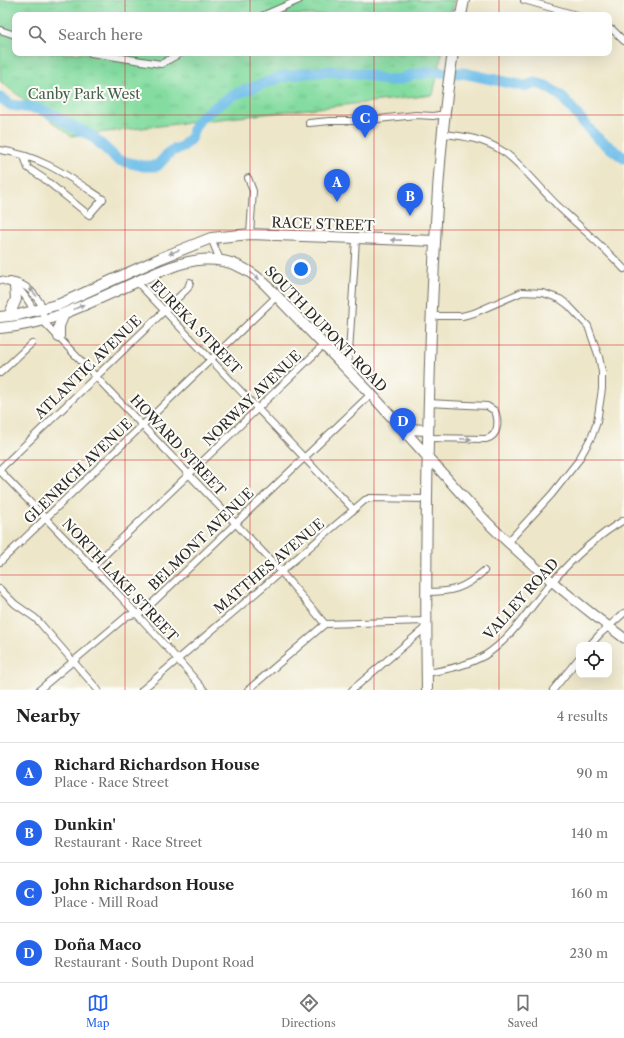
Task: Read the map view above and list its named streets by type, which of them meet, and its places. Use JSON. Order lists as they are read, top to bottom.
{
  "streets": {
    "main road": ["RACE STREET", "SOUTH DUPONT ROAD"],
    "street": [
      "EUREKA STREET",
      "ATLANTIC AVENUE",
      "NORWAY AVENUE",
      "HOWARD STREET",
      "GLENRICH AVENUE",
      "BELMONT AVENUE",
      "MATTHES AVENUE",
      "NORTH LAKE STREET",
      "VALLEY ROAD"
    ]
  },
  "crossings": [
    ["EUREKA STREET", "SOUTH DUPONT ROAD"],
    ["EUREKA STREET", "ATLANTIC AVENUE"],
    ["EUREKA STREET", "NORWAY AVENUE"],
    ["EUREKA STREET", "GLENRICH AVENUE"],
    ["EUREKA STREET", "BELMONT AVENUE"],
    ["EUREKA STREET", "MATTHES AVENUE"],
    ["SOUTH DUPONT ROAD", "NORWAY AVENUE"],
    ["SOUTH DUPONT ROAD", "HOWARD STREET"],
    ["SOUTH DUPONT ROAD", "GLENRICH AVENUE"],
    ["SOUTH DUPONT ROAD", "BELMONT AVENUE"],
    ["SOUTH DUPONT ROAD", "VALLEY ROAD"],
    ["ATLANTIC AVENUE", "HOWARD STREET"],
    ["ATLANTIC AVENUE", "NORTH LAKE STREET"],
    ["NORWAY AVENUE", "HOWARD STREET"],
    ["NORWAY AVENUE", "NORTH LAKE STREET"],
    ["HOWARD STREET", "GLENRICH AVENUE"],
    ["HOWARD STREET", "BELMONT AVENUE"],
    ["HOWARD STREET", "MATTHES AVENUE"],
    ["GLENRICH AVENUE", "NORTH LAKE STREET"],
    ["BELMONT AVENUE", "NORTH LAKE STREET"],
    ["MATTHES AVENUE", "NORTH LAKE STREET"]
  ],
  "one_way": ["RACE STREET"],
  "parks": ["Canby Park West"],
  "page": {
    "search": "Search here",
    "pins": [
      "C",
      "A",
      "B",
      "D"
    ],
    "heading": ["Nearby", "4 results"],
    "list": [
      {
        "mark": "A",
        "name": "Richard Richardson House",
        "note": "Place · Race Street",
        "value": "90 m"
      },
      {
        "mark": "B",
        "name": "Dunkin'",
        "note": "Restaurant · Race Street",
        "value": "140 m"
      },
      {
        "mark": "C",
        "name": "John Richardson House",
        "note": "Place · Mill Road",
        "value": "160 m"
      },
      {
        "mark": "D",
        "name": "Doña Maco",
        "note": "Restaurant · South Dupont Road",
        "value": "230 m"
      }
    ],
    "nav": ["Map", "Directions", "Saved"]
  }
}
